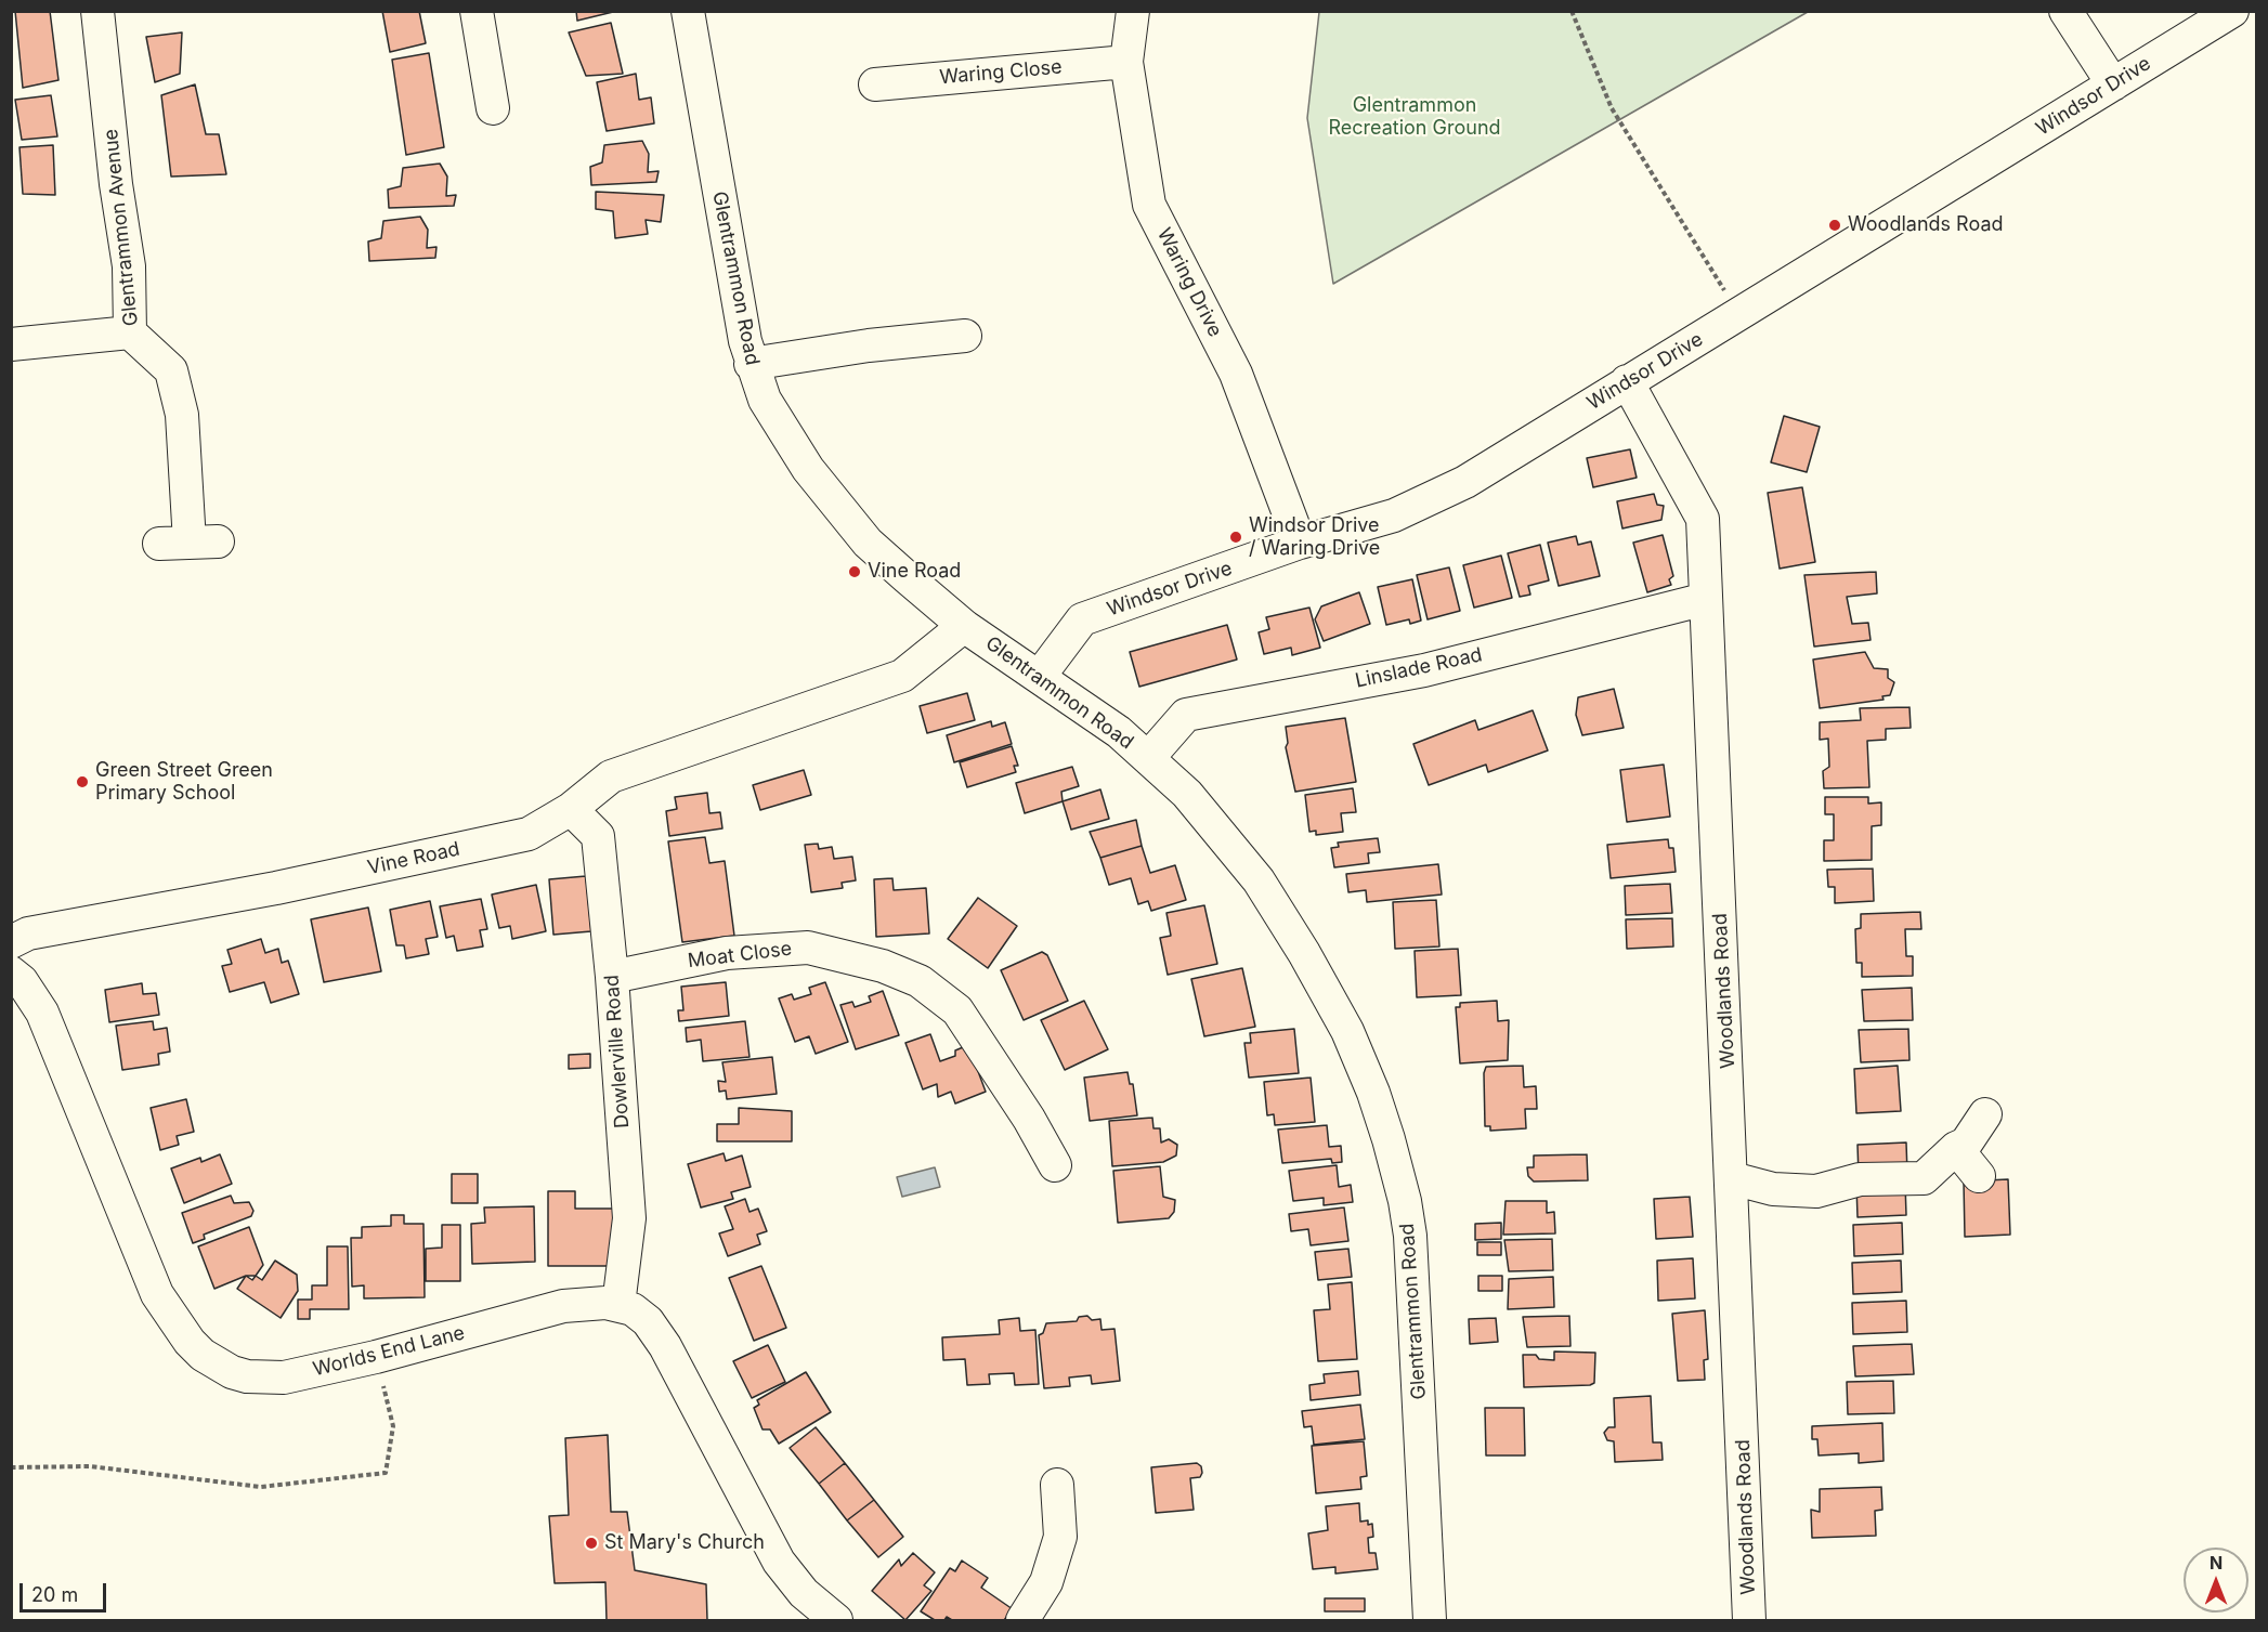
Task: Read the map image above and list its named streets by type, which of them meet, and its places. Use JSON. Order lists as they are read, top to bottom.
{
  "streets": {
    "street": [
      "Waring Close",
      "Windsor Drive",
      "Glentrammon Avenue",
      "Glentrammon Road",
      "Waring Drive",
      "Linslade Road",
      "Vine Road",
      "Moat Close",
      "Woodlands Road",
      "Dowlerville Road",
      "Worlds End Lane"
    ]
  },
  "crossings": [
    ["Waring Close", "Waring Drive"],
    ["Windsor Drive", "Glentrammon Road"],
    ["Windsor Drive", "Waring Drive"],
    ["Windsor Drive", "Woodlands Road"],
    ["Glentrammon Road", "Linslade Road"],
    ["Glentrammon Road", "Vine Road"],
    ["Linslade Road", "Woodlands Road"],
    ["Vine Road", "Dowlerville Road"],
    ["Moat Close", "Dowlerville Road"],
    ["Dowlerville Road", "Worlds End Lane"]
  ],
  "parks": ["Glentrammon Recreation Ground"],
  "places": [
    "Woodlands Road",
    "Windsor Drive / Waring Drive",
    "Vine Road",
    "Green Street Green Primary School",
    "St Mary's Church"
  ],
  "scale_bar": "20 m",
  "north": "top"
}
